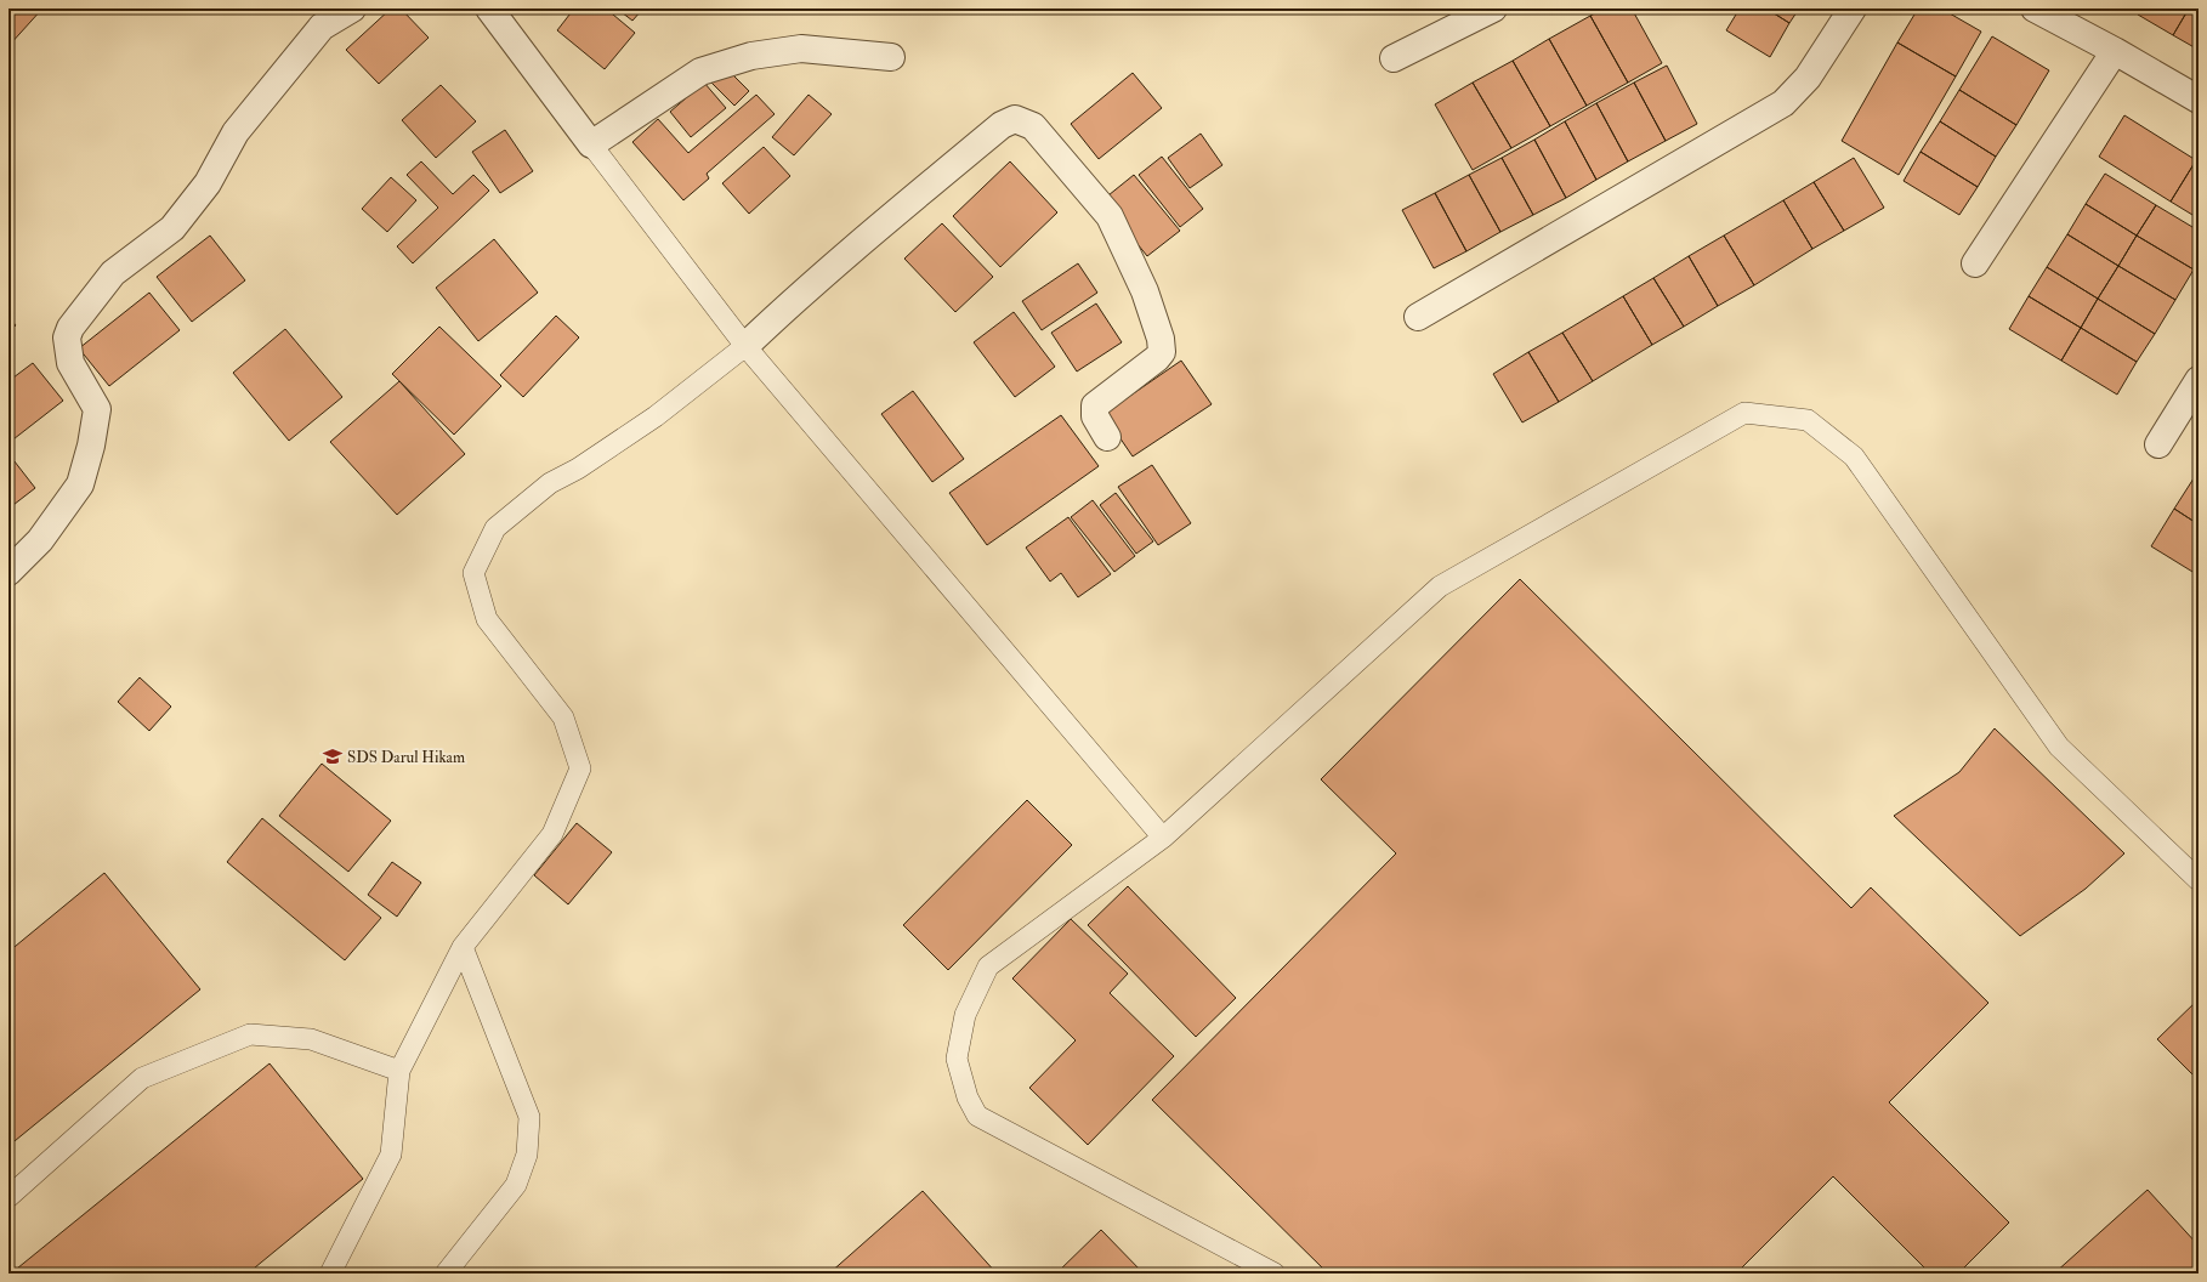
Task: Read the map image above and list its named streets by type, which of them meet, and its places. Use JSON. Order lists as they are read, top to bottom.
{
  "places": {
    "school or university": ["SDS Darul Hikam"]
  }
}
